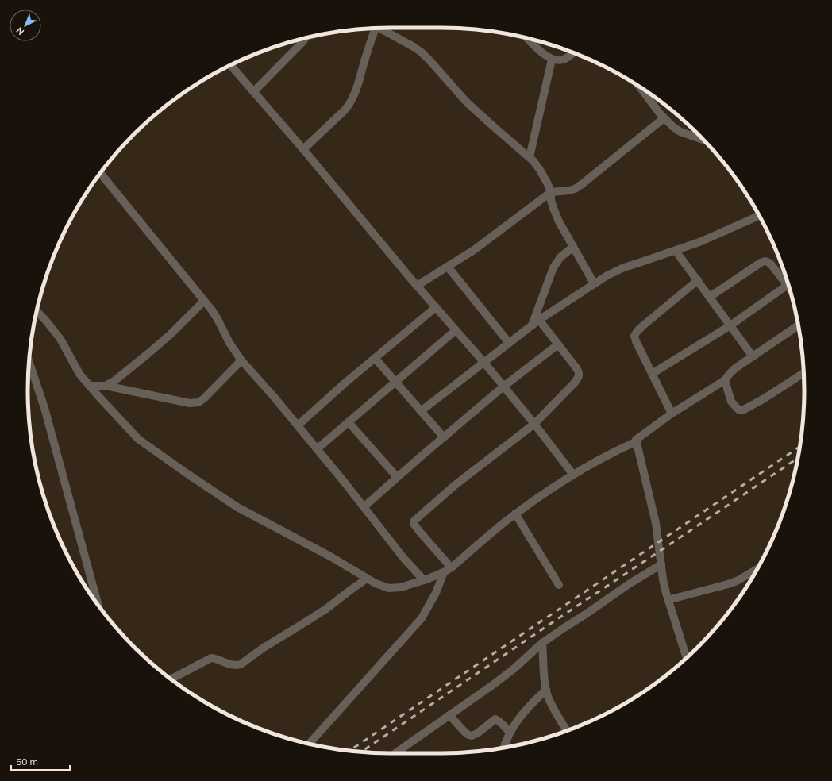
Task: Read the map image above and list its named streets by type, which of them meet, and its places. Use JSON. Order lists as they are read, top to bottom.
{
  "scale_bar": "50 m",
  "north": "bottom left"
}
